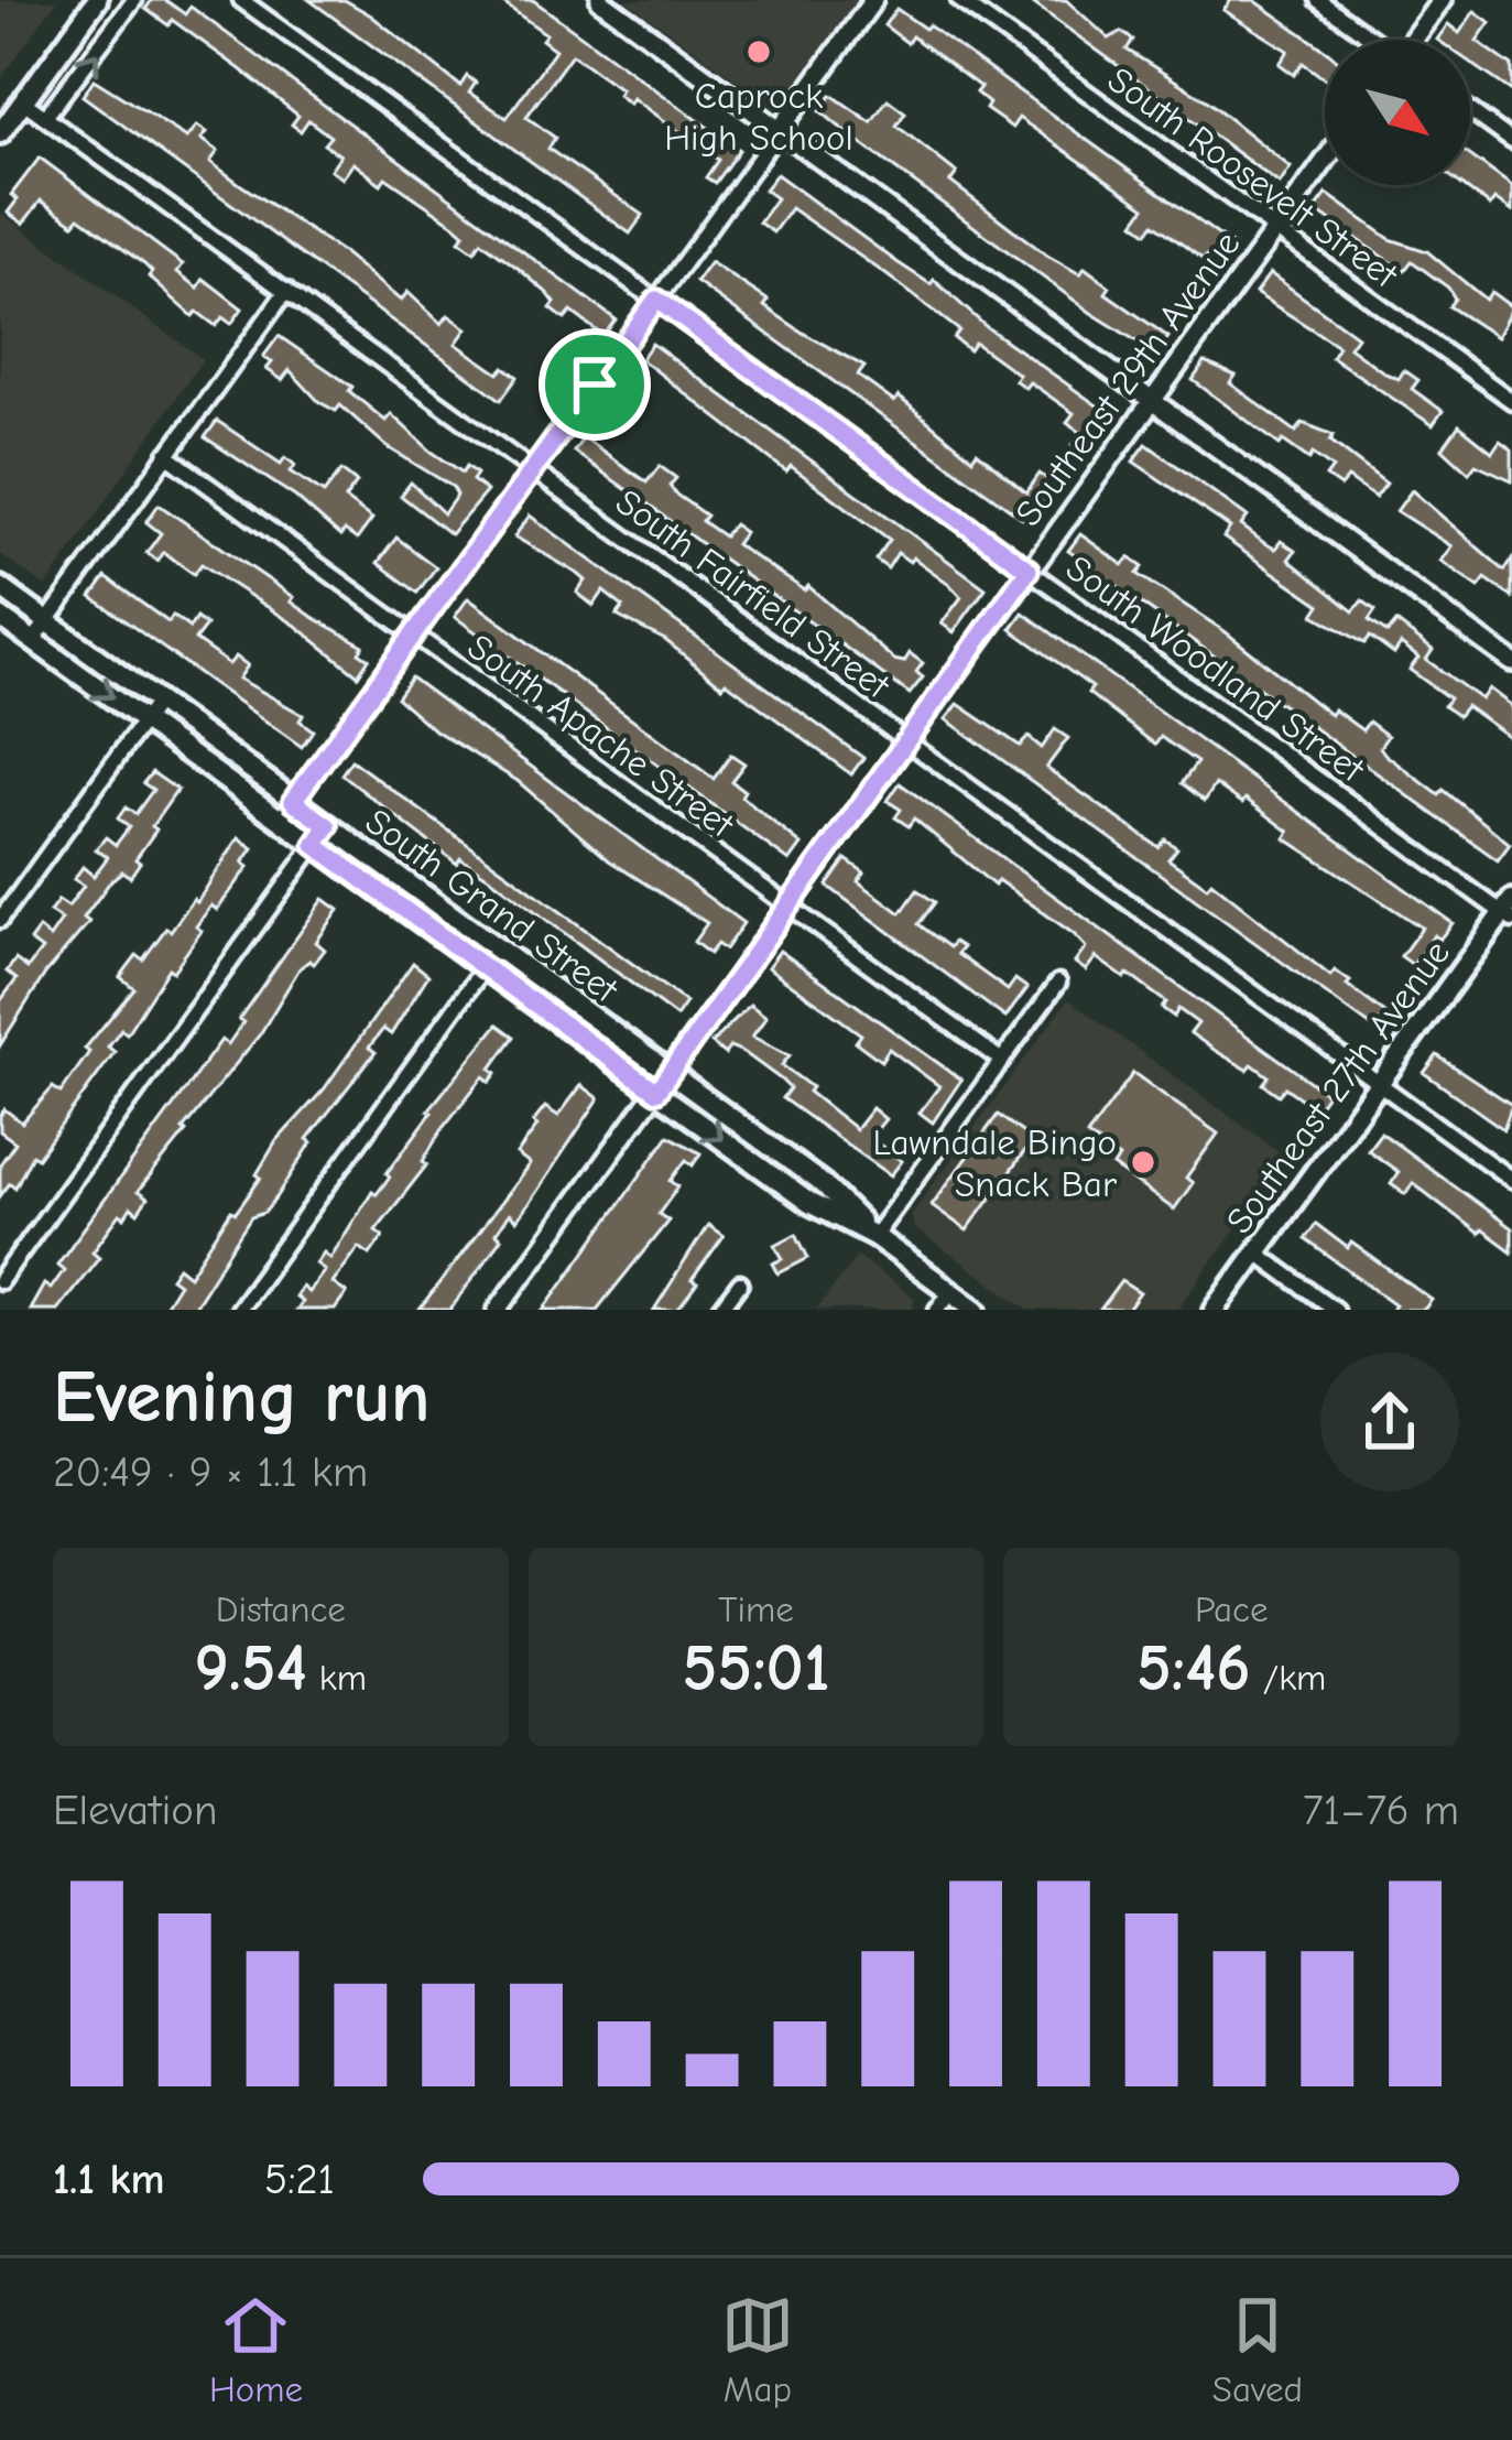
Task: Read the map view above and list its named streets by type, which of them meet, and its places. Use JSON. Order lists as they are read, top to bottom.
{
  "streets": {
    "main road": ["South Grand Street", "Southeast 27th Avenue"],
    "street": [
      "South Roosevelt Street",
      "Southeast 29th Avenue",
      "South Fairfield Street",
      "South Woodland Street",
      "South Apache Street"
    ]
  },
  "crossings": [
    ["South Roosevelt Street", "Southeast 29th Avenue"],
    ["Southeast 29th Avenue", "South Fairfield Street"],
    ["Southeast 29th Avenue", "South Woodland Street"],
    ["Southeast 29th Avenue", "South Apache Street"],
    ["Southeast 29th Avenue", "South Grand Street"],
    ["South Fairfield Street", "Southeast 27th Avenue"],
    ["South Woodland Street", "Southeast 27th Avenue"]
  ],
  "places": ["Caprock High School", "Lawndale Bingo Snack Bar"],
  "north": "bottom right",
  "page": {
    "heading": ["Evening run", "20:49 · 9 × 1.1 km"],
    "stats": [
      ["Distance", "9.54 km"],
      ["Time", "55:01"],
      ["Pace", "5:46 /km"]
    ],
    "chart": ["Elevation", "71–76 m"],
    "list": [
      {
        "name": "1.1 km",
        "note": "5:21"
      }
    ],
    "tabs": ["Home", "Map", "Saved"]
  }
}
